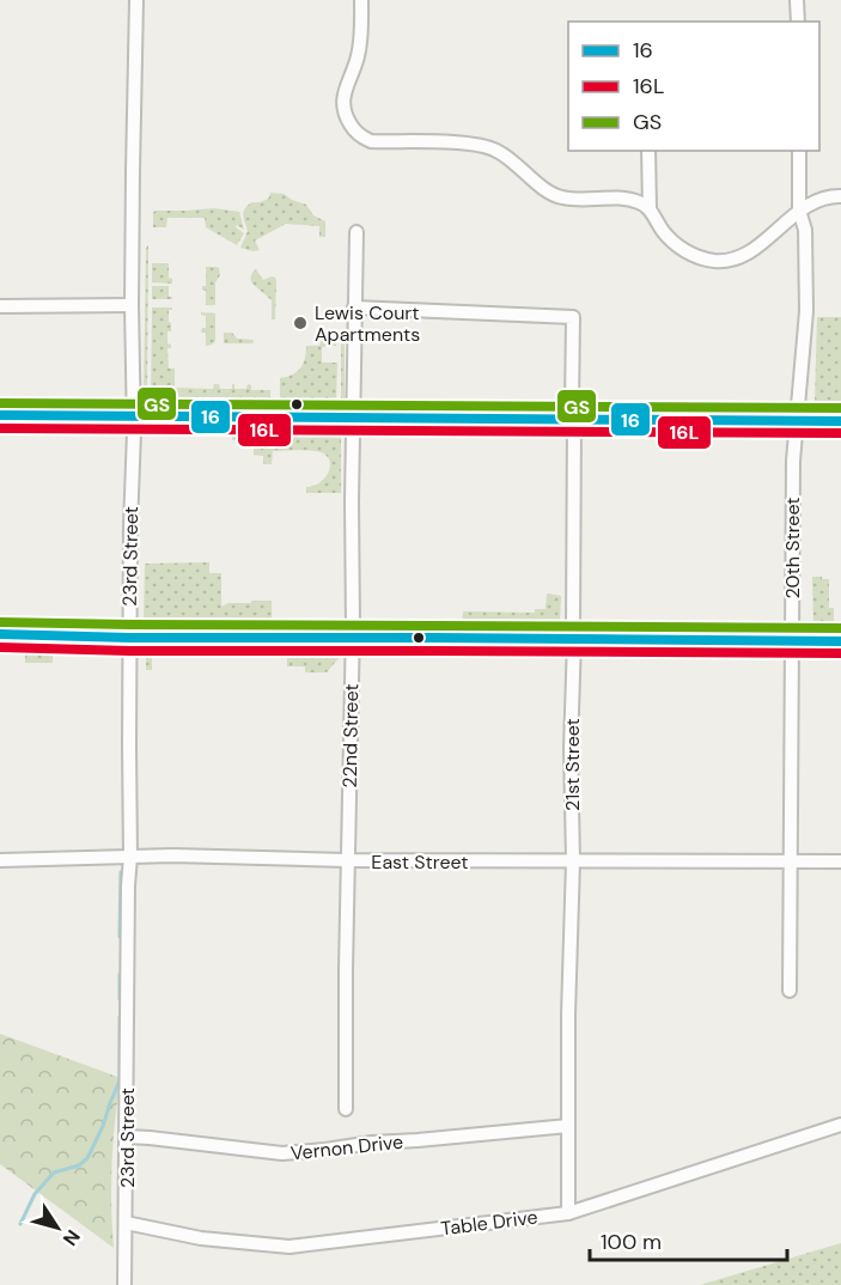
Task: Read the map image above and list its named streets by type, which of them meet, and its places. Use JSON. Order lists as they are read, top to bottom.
{
  "streets": {
    "street": [
      "20th Street",
      "23rd Street",
      "22nd Street",
      "21st Street",
      "East Street",
      "Vernon Drive",
      "Table Drive"
    ]
  },
  "crossings": [
    ["20th Street", "East Street"],
    ["23rd Street", "East Street"],
    ["23rd Street", "Vernon Drive"],
    ["23rd Street", "Table Drive"],
    ["22nd Street", "21st Street"],
    ["22nd Street", "East Street"],
    ["21st Street", "East Street"],
    ["21st Street", "Vernon Drive"],
    ["21st Street", "Table Drive"]
  ],
  "places": ["Lewis Court Apartments"],
  "lines": ["transit line GS", "transit line 16", "transit line 16L"],
  "legend": ["16", "16L", "GS"],
  "scale_bar": "100 m",
  "north": "bottom right"
}
